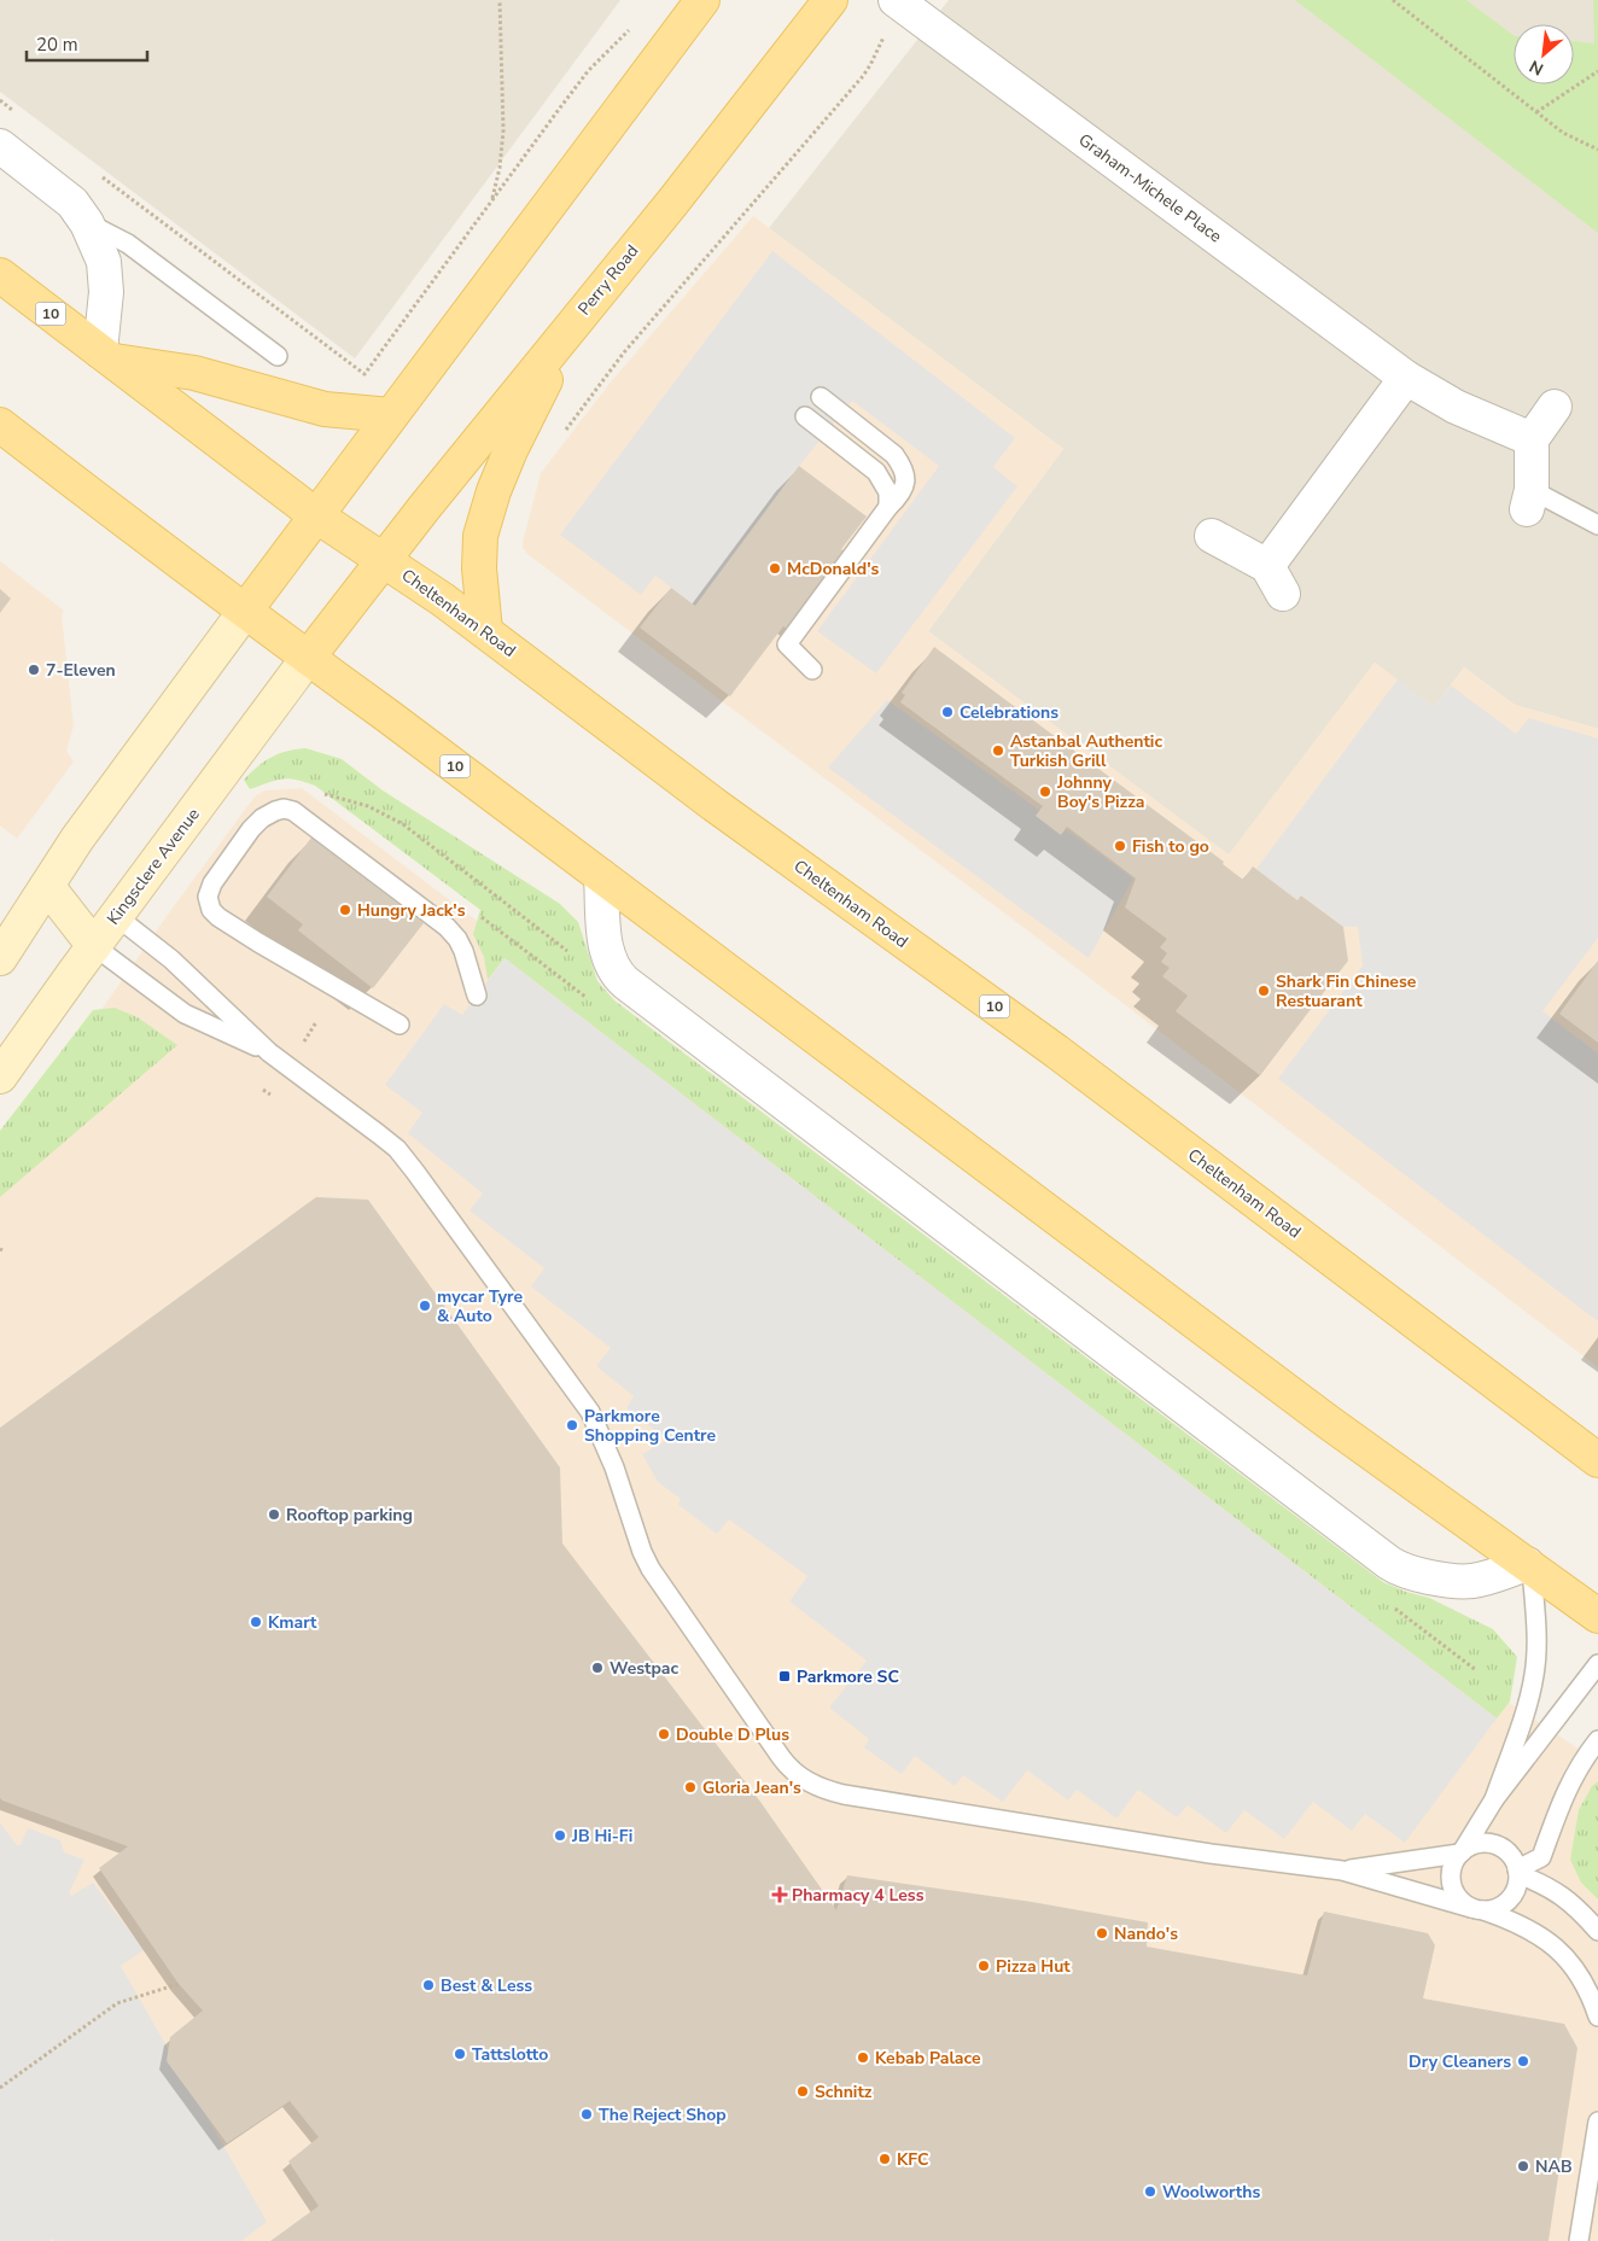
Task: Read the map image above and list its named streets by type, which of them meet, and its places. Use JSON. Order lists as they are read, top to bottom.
{
  "streets": {
    "main road": [
      "Perry Road",
      "10",
      "Cheltenham Road",
      "Kingsclere Avenue"
    ],
    "street": ["Graham-Michele Place"]
  },
  "crossings": [
    ["Perry Road", "10"],
    ["Perry Road", "Cheltenham Road"],
    ["Perry Road", "Kingsclere Avenue"],
    ["10", "Kingsclere Avenue"]
  ],
  "places": {
    "other": [
      "McDonald's",
      "7-Eleven",
      "Celebrations",
      "Astanbal Authentic Turkish Grill",
      "Johnny Boy's Pizza",
      "Fish to go",
      "Hungry Jack's",
      "Shark Fin Chinese Restuarant",
      "mycar Tyre & Auto",
      "Parkmore Shopping Centre",
      "Rooftop parking",
      "Kmart",
      "Westpac",
      "Double D Plus",
      "Gloria Jean's",
      "JB Hi-Fi",
      "Nando's",
      "Pizza Hut",
      "Best & Less",
      "Tattslotto",
      "Kebab Palace",
      "Dry Cleaners",
      "Schnitz",
      "The Reject Shop",
      "KFC",
      "NAB",
      "Woolworths"
    ],
    "transit": ["Parkmore SC"],
    "health": ["Pharmacy 4 Less"]
  },
  "scale_bar": "20 m",
  "north": "bottom left"
}
